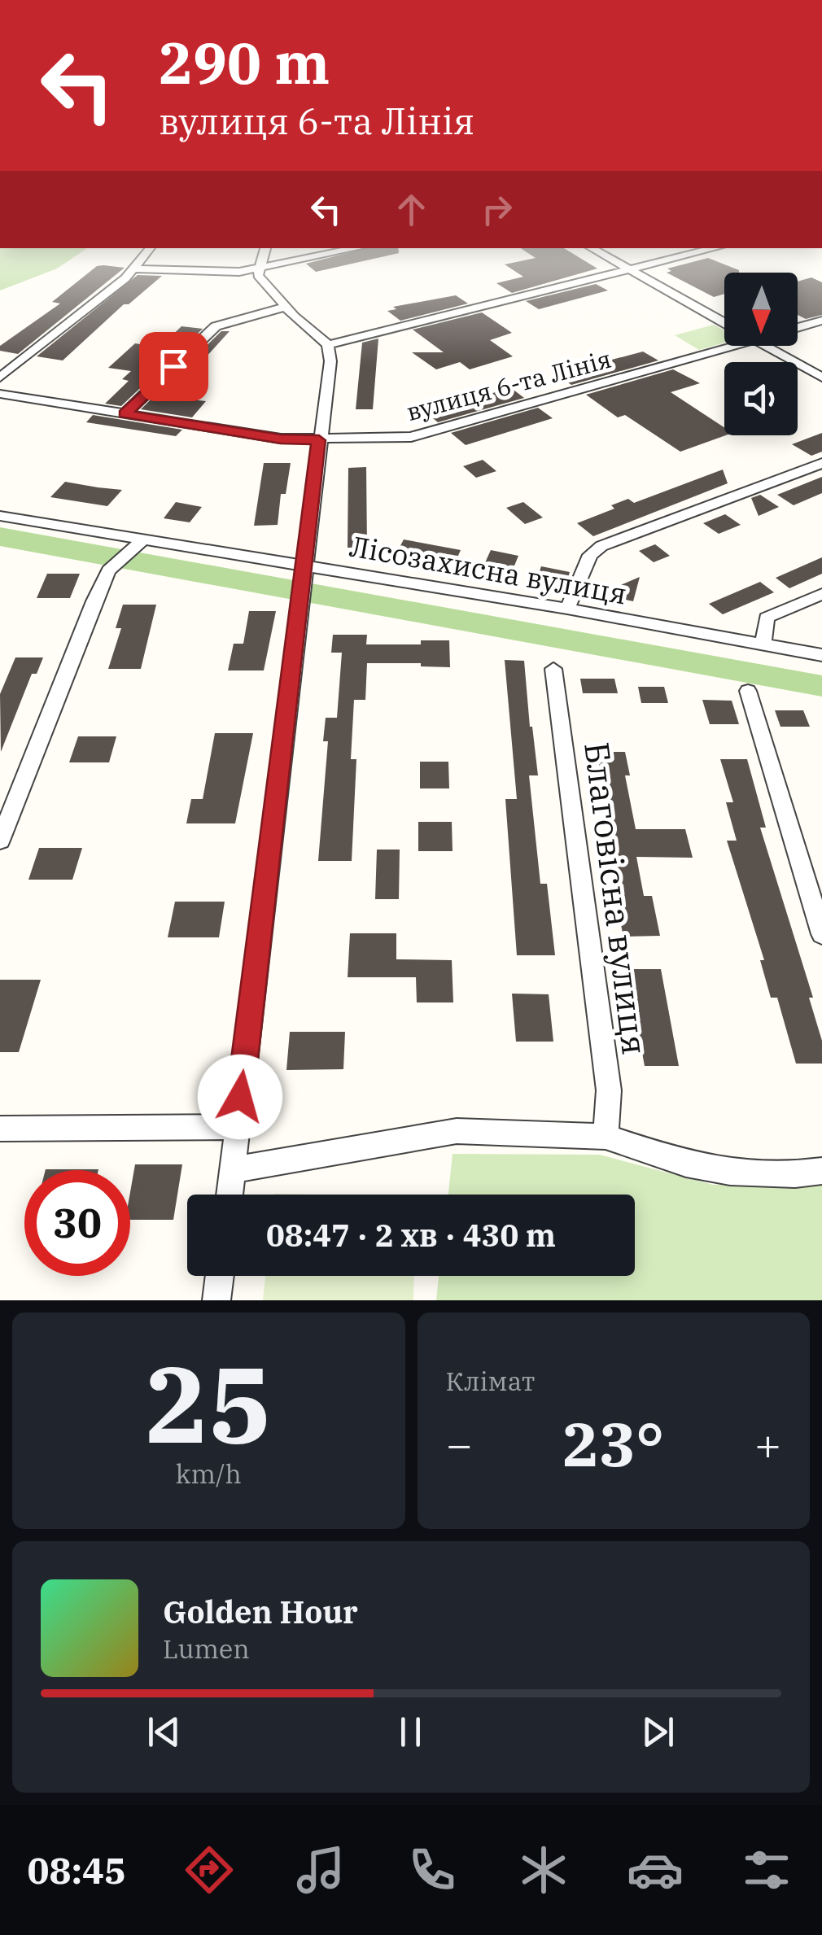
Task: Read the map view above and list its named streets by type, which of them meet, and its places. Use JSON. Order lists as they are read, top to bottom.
{
  "streets": {
    "street": ["вулиця 6-та Лінія", "Лісозахисна вулиця", "Благовісна вулиця"]
  },
  "north": "bottom",
  "page": {
    "turn": ["290 m", "вулиця 6-та Лінія"],
    "limit": "30",
    "trip": "08:47 · 2 хв · 430 m",
    "tile": [
      ["25", "km/h"],
      "Клімат"
    ],
    "heat": ["−", "23°", "+"],
    "song": ["Golden Hour", "Lumen"],
    "tabs": "08:45"
  }
}
